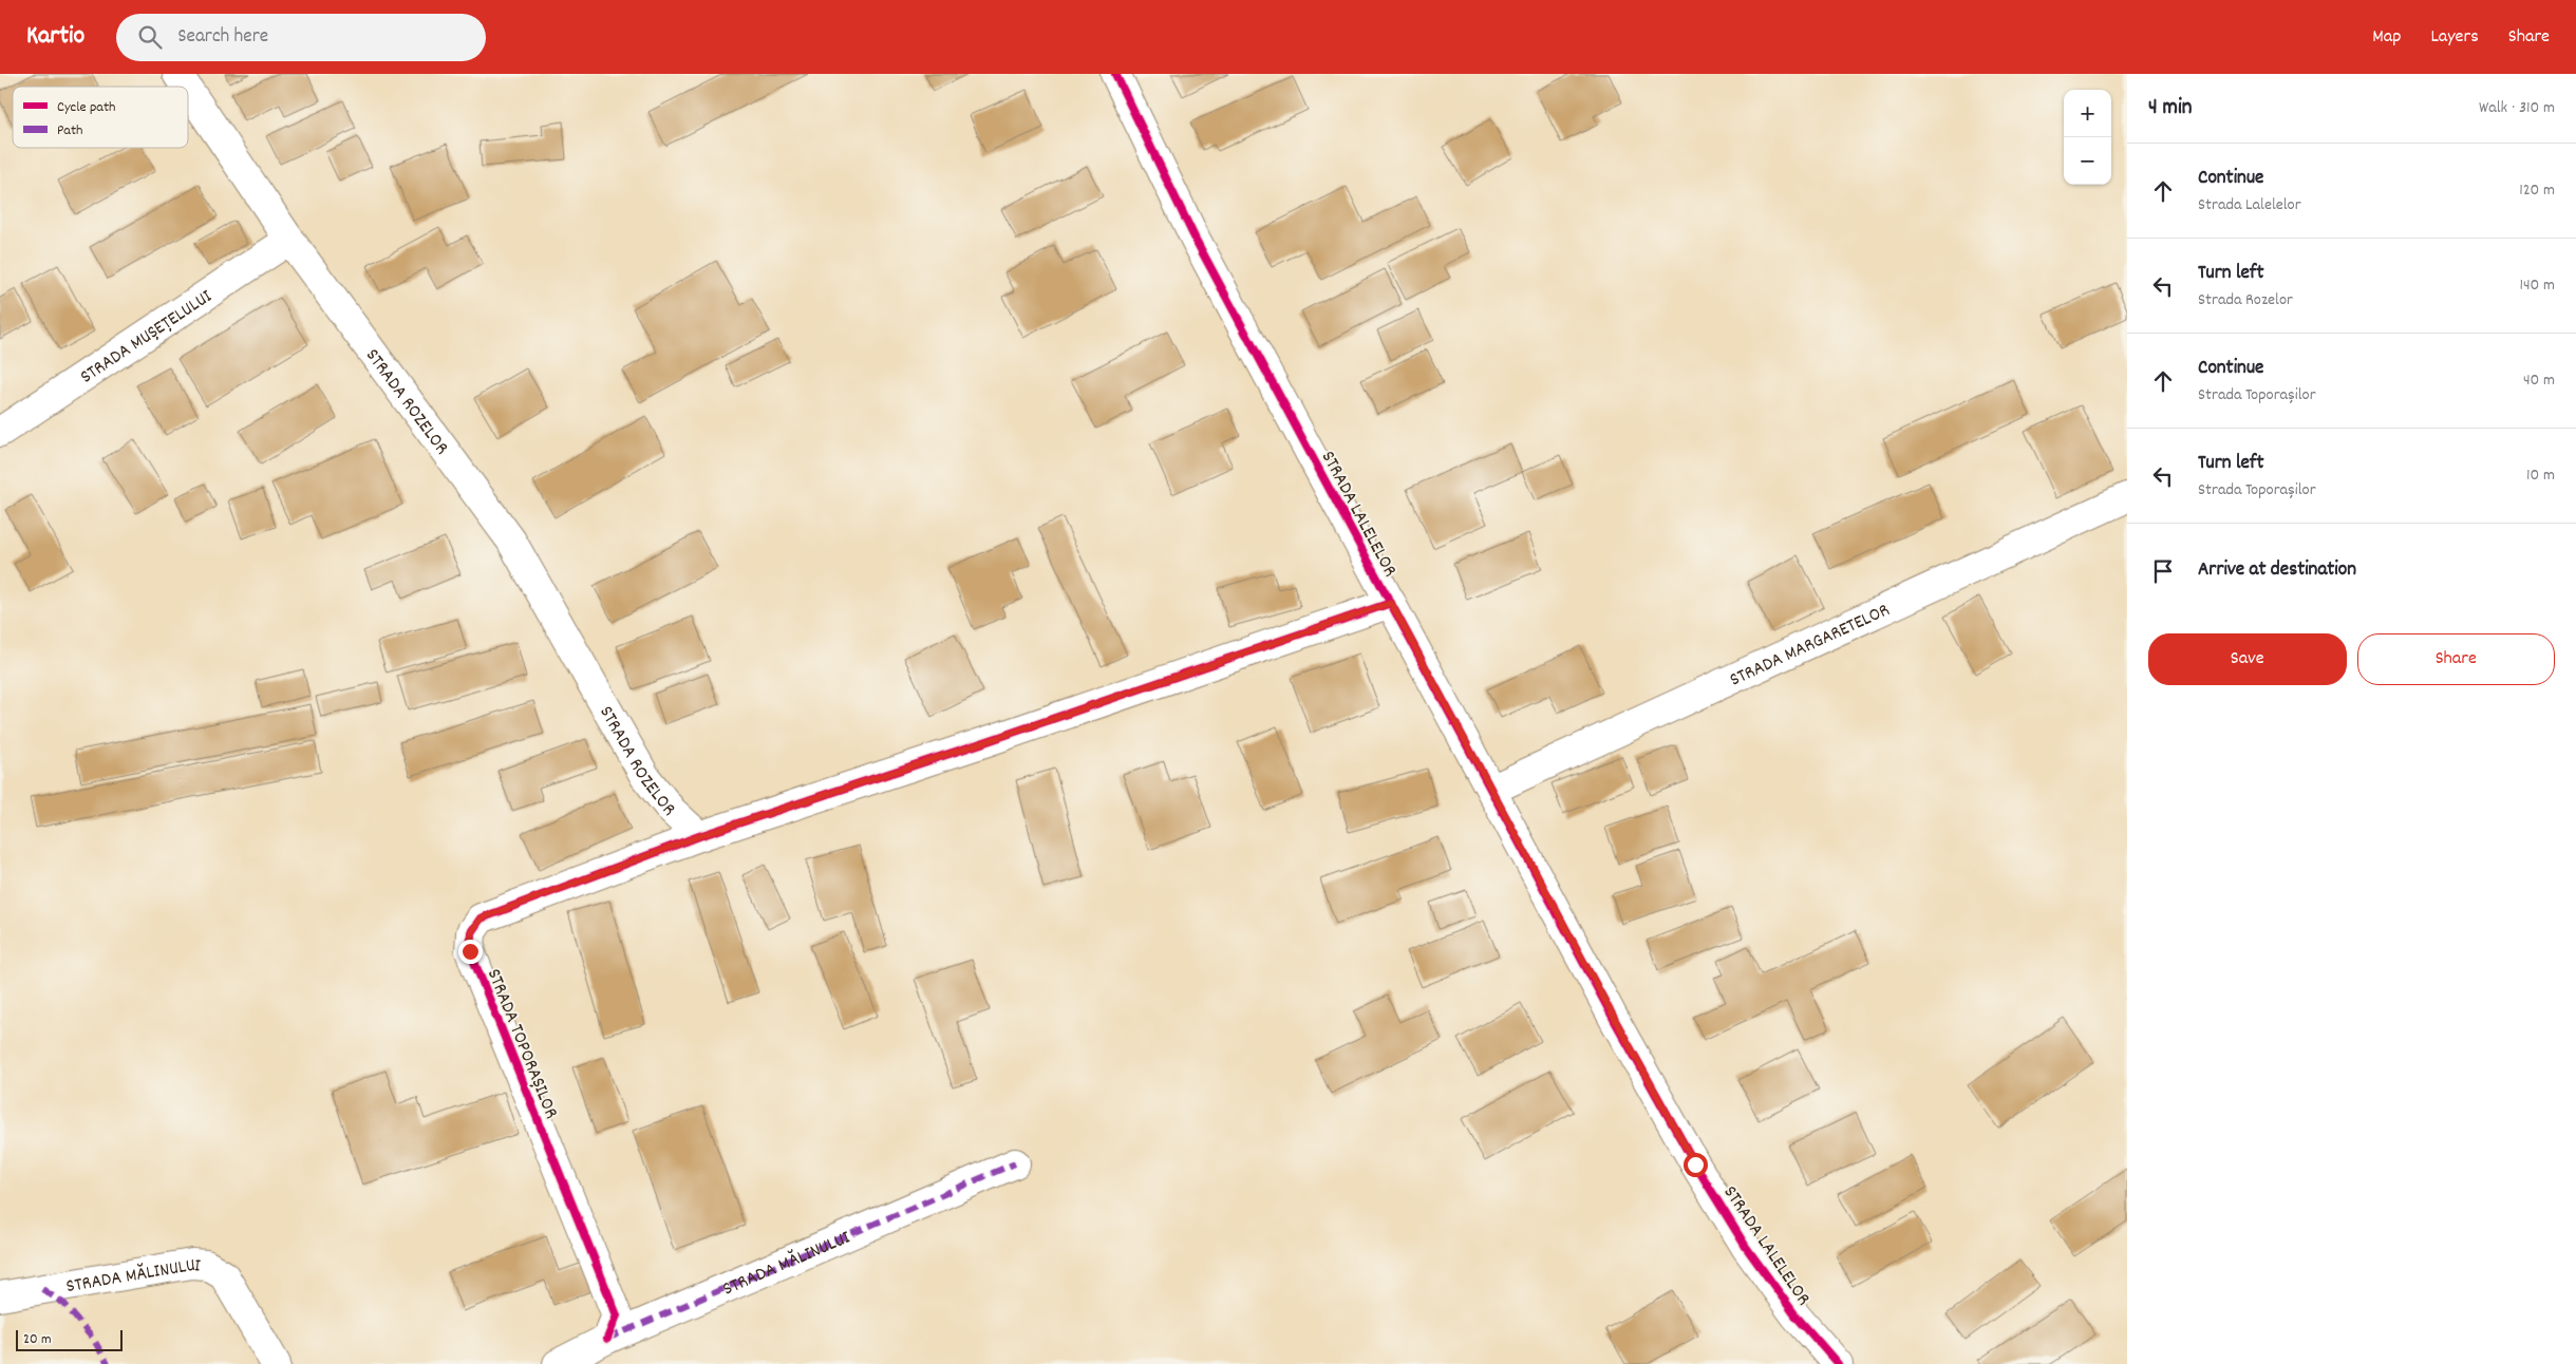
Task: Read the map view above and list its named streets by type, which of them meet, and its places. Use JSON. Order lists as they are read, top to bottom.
{
  "streets": {
    "street": [
      "STRADA MUȘEȚELULUI",
      "STRADA ROZELOR",
      "STRADA LALELELOR",
      "STRADA MARGARETELOR",
      "STRADA TOPORAȘILOR",
      "STRADA MĂLINULUI"
    ]
  },
  "crossings": [
    ["STRADA MUȘEȚELULUI", "STRADA ROZELOR"],
    ["STRADA ROZELOR", "STRADA TOPORAȘILOR"],
    ["STRADA LALELELOR", "STRADA MARGARETELOR"],
    ["STRADA TOPORAȘILOR", "STRADA MĂLINULUI"]
  ],
  "legend": ["Cycle path", "Path"],
  "scale_bar": "20 m",
  "page": {
    "header": "Kartio",
    "search": "Search here",
    "nav": ["Map", "Layers", "Share"],
    "heading": ["4 min", "Walk · 310 m"],
    "map_buttons": ["+", "−"],
    "list": [
      ["Continue", "Strada Lalelelor", "120 m"],
      ["Turn left", "Strada Rozelor", "140 m"],
      ["Continue", "Strada Toporașilor", "40 m"],
      ["Turn left", "Strada Toporașilor", "10 m"],
      "Arrive at destination"
    ],
    "buttons": ["Save", "Share"],
    "scale": "20 m"
  }
}
